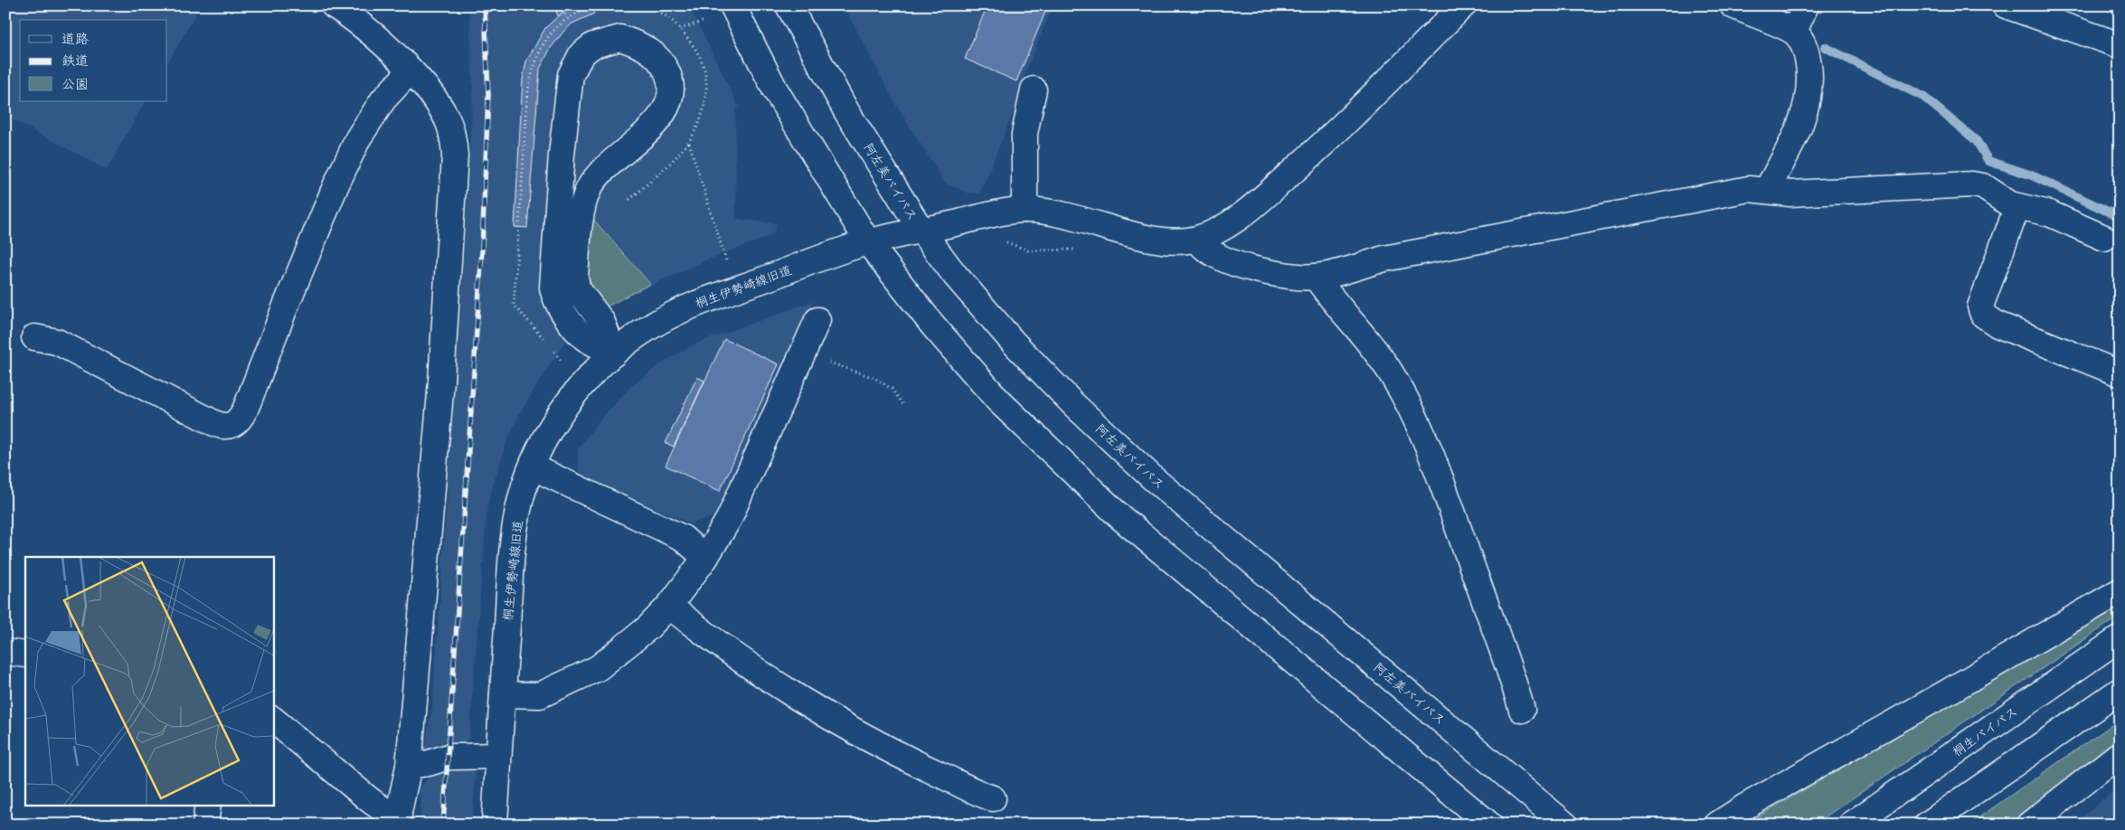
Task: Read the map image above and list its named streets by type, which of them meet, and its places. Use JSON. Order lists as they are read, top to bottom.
{
  "streets": {
    "main road": ["阿左美バイパス", "桐生伊勢崎線旧道", "桐生バイパス"]
  },
  "crossings": [
    ["阿左美バイパス", "桐生伊勢崎線旧道"]
  ],
  "legend": ["道路", "鉄道", "公園"]
}
